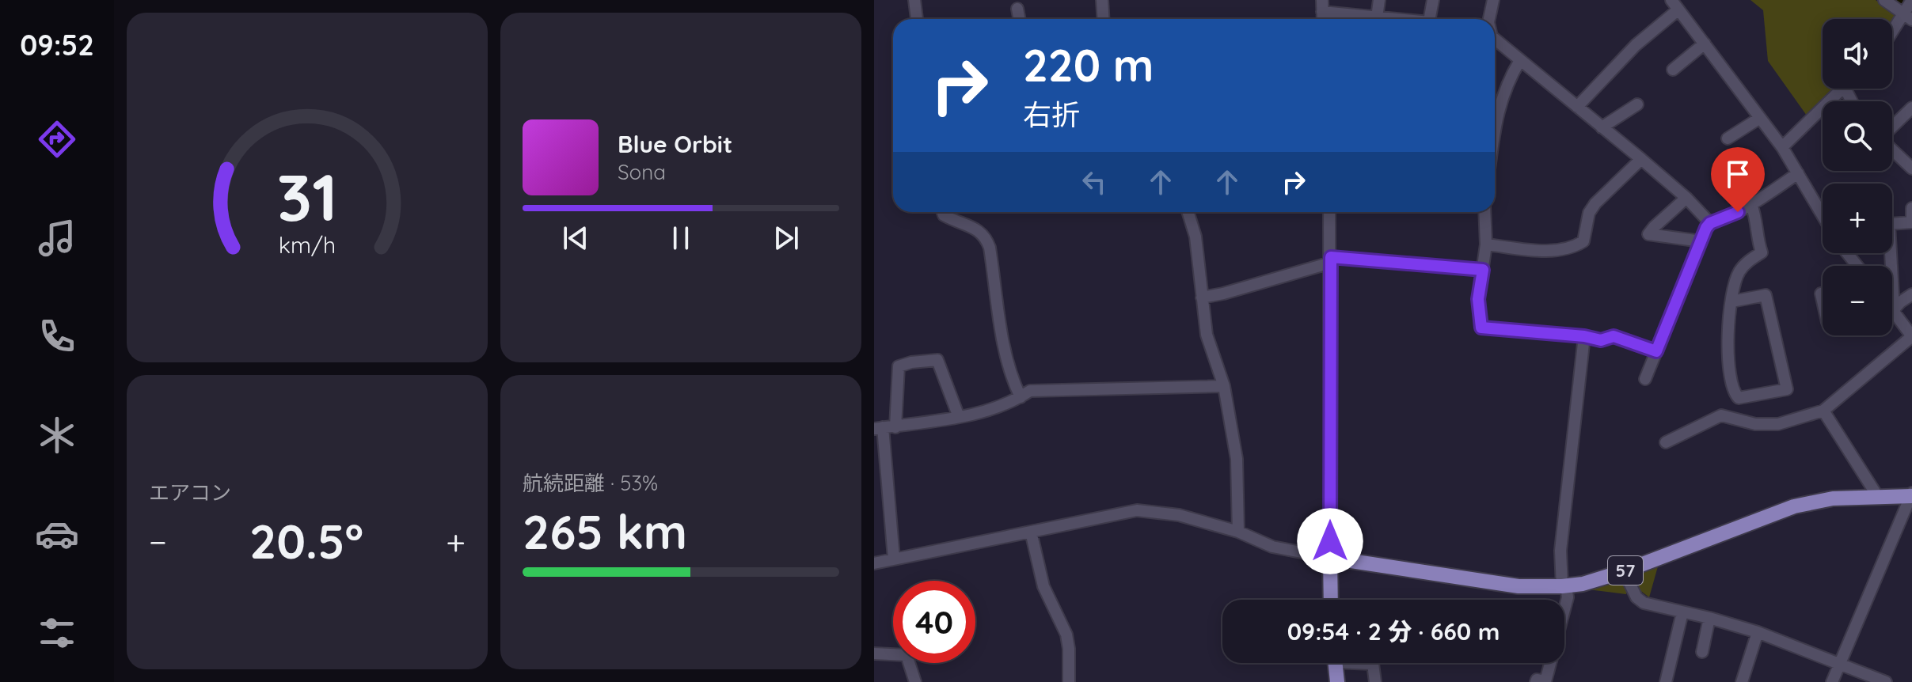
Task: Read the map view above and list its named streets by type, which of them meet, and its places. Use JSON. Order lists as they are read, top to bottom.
{
  "streets": {
    "main road": ["57"]
  },
  "page": {
    "tabs": "09:52",
    "map_buttons": ["+", "−"],
    "turn": ["220 m", "右折"],
    "song": ["Blue Orbit", "Sona"],
    "tile": [
      "エアコン",
      ["航続距離 · 53%", "265 km"]
    ],
    "heat": ["−", "20.5°", "+"],
    "limit": "40",
    "trip": "09:54 · 2 分 · 660 m",
    "gauge": ["31", "km/h"]
  }
}
